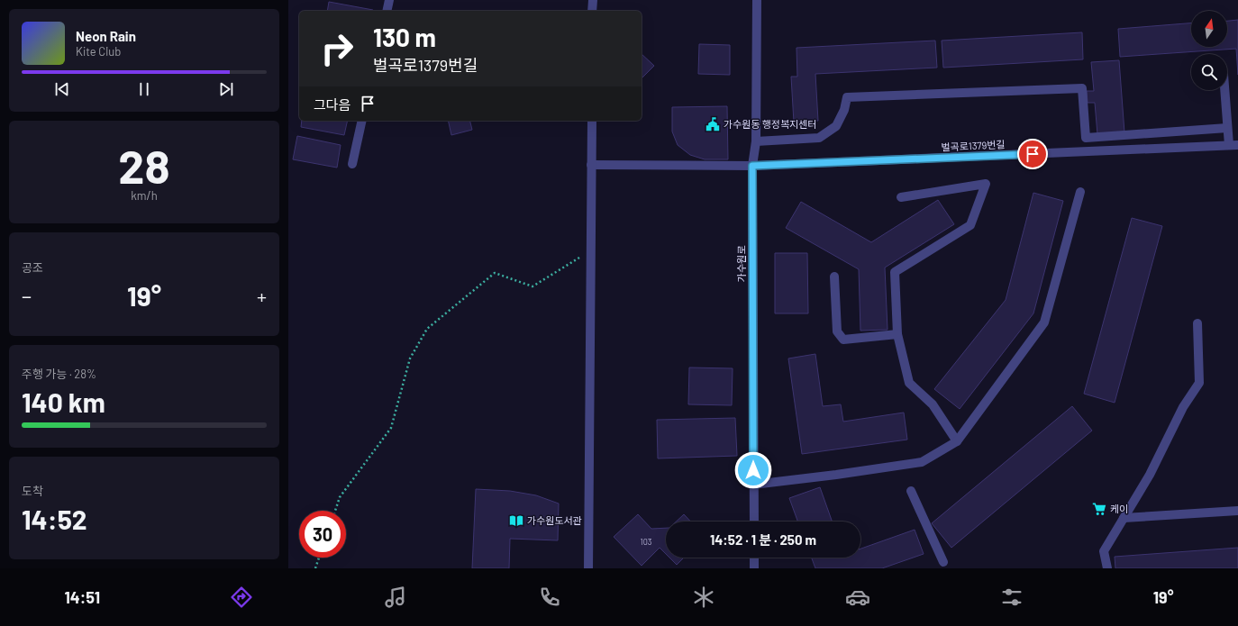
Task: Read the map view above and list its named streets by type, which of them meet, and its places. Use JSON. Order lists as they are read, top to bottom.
{
  "streets": {
    "street": ["벌곡로1379번길", "가수원로"]
  },
  "crossings": [
    ["벌곡로1379번길", "가수원로"]
  ],
  "places": {
    "public building": ["가수원동 행정복지센터"],
    "supermarket": ["케이"],
    "library": ["가수원도서관"]
  },
  "house_numbers": ["103"],
  "north": "top",
  "page": {
    "turn": ["130 m", "벌곡로1379번길"],
    "song": ["Neon Rain", "Kite Club"],
    "then": "그다음",
    "tile": [
      ["28", "km/h"],
      "공조",
      ["주행 가능 · 28%", "140 km"],
      ["도착", "14:52"]
    ],
    "heat": ["−", "19°", "+"],
    "limit": "30",
    "trip": "14:52 · 1 분 · 250 m",
    "tabs": ["14:51", "19°"]
  }
}
